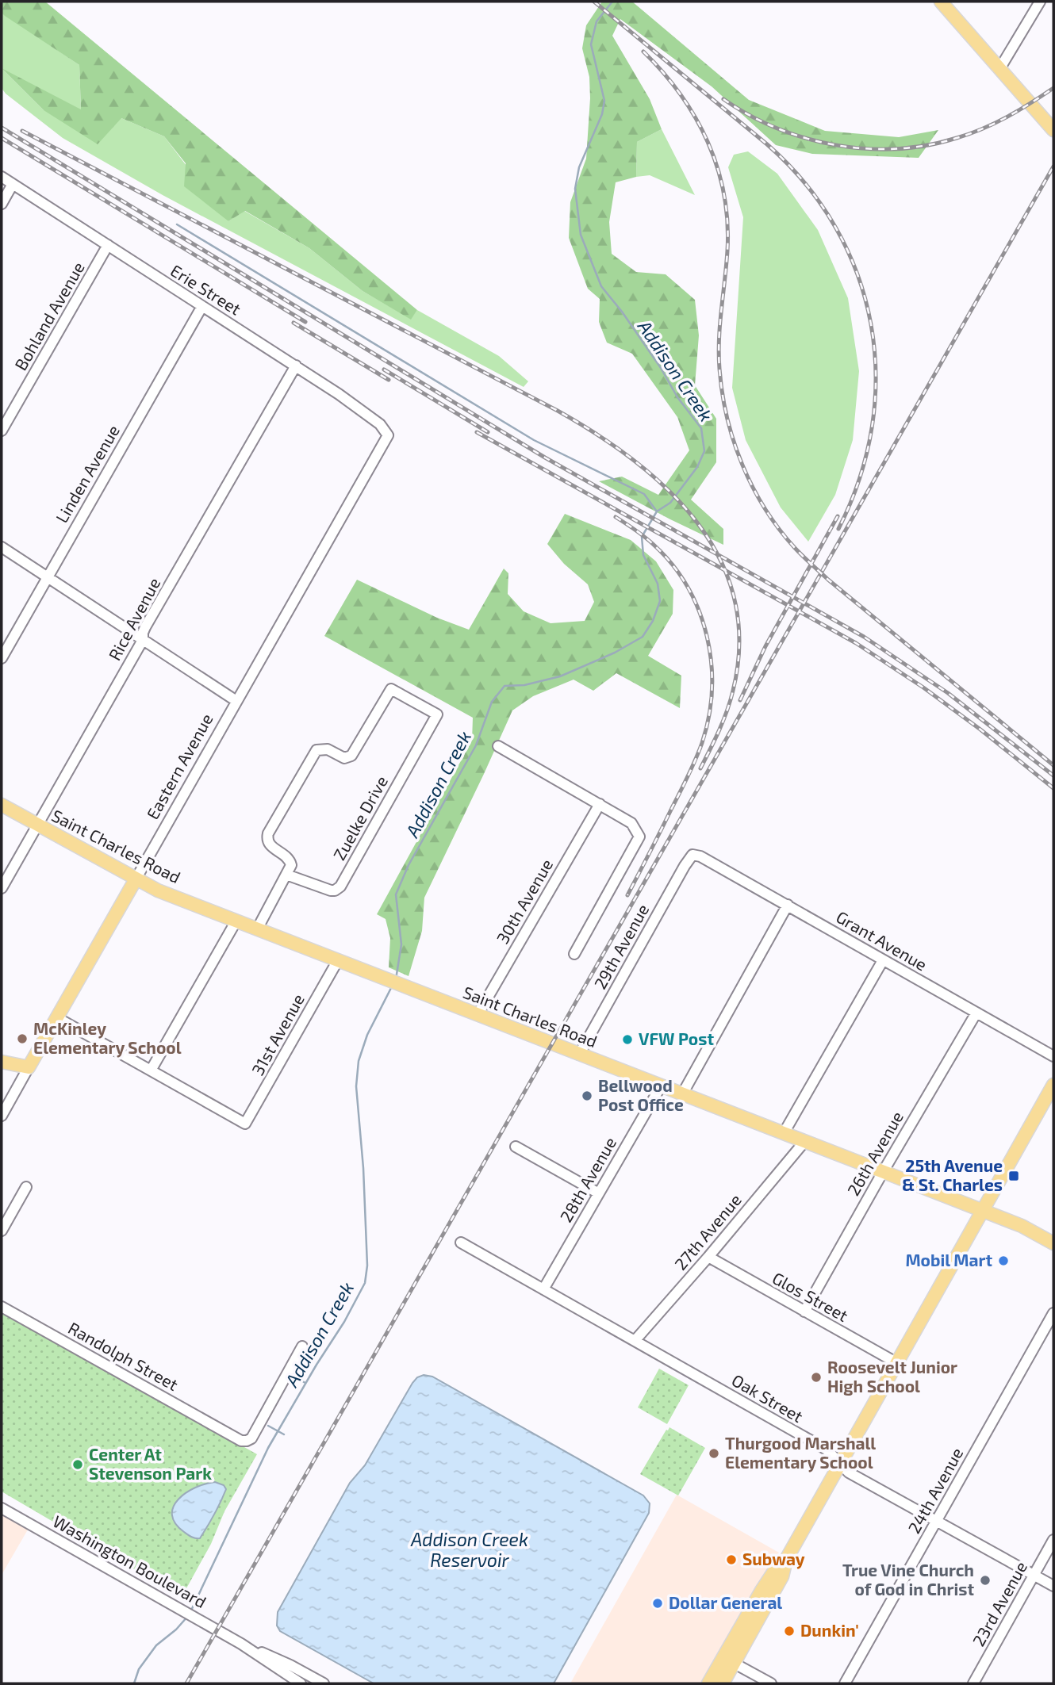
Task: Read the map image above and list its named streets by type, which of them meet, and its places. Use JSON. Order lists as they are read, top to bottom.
{
  "streets": {
    "main road": ["Eastern Avenue", "Saint Charles Road"],
    "street": [
      "Erie Street",
      "Bohland Avenue",
      "Linden Avenue",
      "Rice Avenue",
      "Zuelke Drive",
      "30th Avenue",
      "Grant Avenue",
      "29th Avenue",
      "31st Avenue",
      "26th Avenue",
      "28th Avenue",
      "27th Avenue",
      "Glos Street",
      "Randolph Street",
      "Oak Street",
      "24th Avenue",
      "Washington Boulevard",
      "23rd Avenue"
    ]
  },
  "crossings": [
    ["Erie Street", "Bohland Avenue"],
    ["Erie Street", "Linden Avenue"],
    ["Erie Street", "Rice Avenue"],
    ["Erie Street", "Eastern Avenue"],
    ["Rice Avenue", "Saint Charles Road"],
    ["Eastern Avenue", "Saint Charles Road"],
    ["Saint Charles Road", "30th Avenue"],
    ["Saint Charles Road", "29th Avenue"],
    ["Saint Charles Road", "31st Avenue"],
    ["Saint Charles Road", "26th Avenue"],
    ["Saint Charles Road", "28th Avenue"],
    ["Saint Charles Road", "27th Avenue"],
    ["Grant Avenue", "29th Avenue"],
    ["Grant Avenue", "26th Avenue"],
    ["26th Avenue", "Glos Street"],
    ["28th Avenue", "Oak Street"],
    ["27th Avenue", "Glos Street"],
    ["27th Avenue", "Oak Street"],
    ["Oak Street", "24th Avenue"],
    ["Oak Street", "23rd Avenue"]
  ],
  "water": ["Addison Creek", "Addison Creek Reservoir"],
  "places": {
    "other": [
      "McKinley Elementary School",
      "VFW Post",
      "Bellwood Post Office",
      "Mobil Mart",
      "Roosevelt Junior High School",
      "Thurgood Marshall Elementary School",
      "Center At Stevenson Park",
      "Subway",
      "True Vine Church of God in Christ",
      "Dollar General",
      "Dunkin'"
    ],
    "transit": ["25th Avenue & St. Charles"]
  }
}
